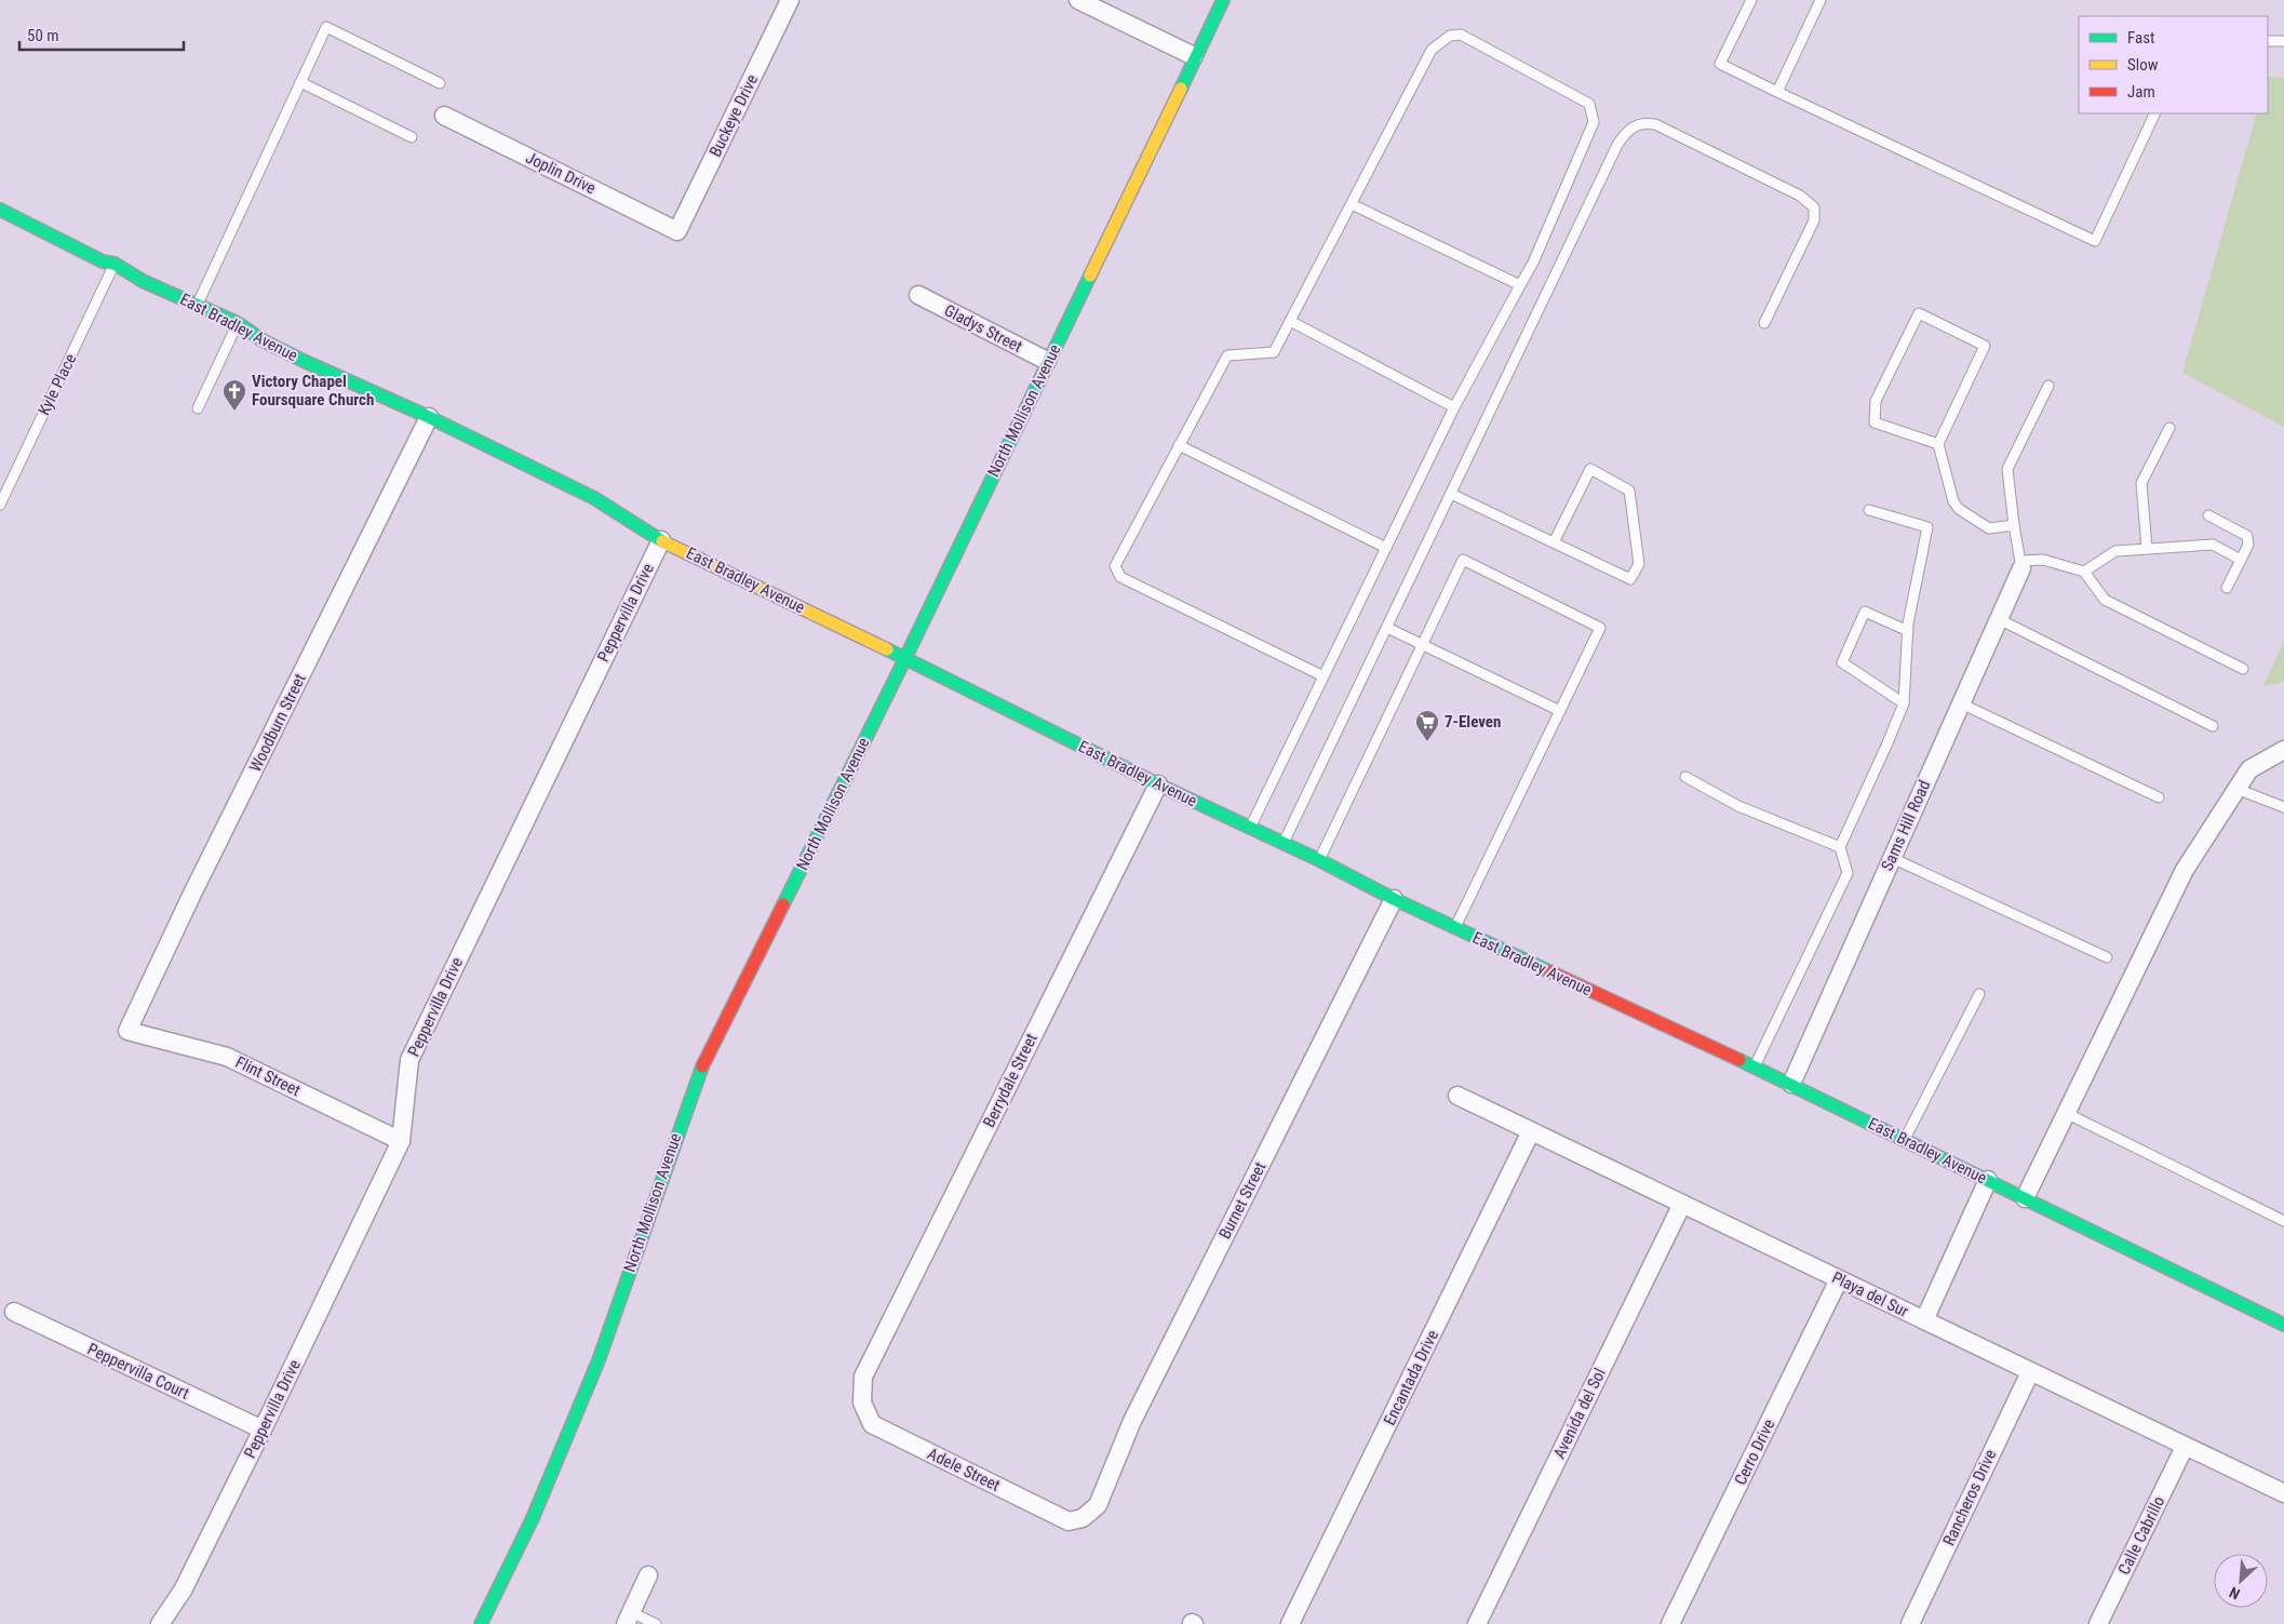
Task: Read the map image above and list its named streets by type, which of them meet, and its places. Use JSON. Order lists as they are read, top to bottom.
{
  "streets": {
    "main road": ["East Bradley Avenue", "North Mollison Avenue"],
    "street": [
      "Buckeye Drive",
      "Joplin Drive",
      "Gladys Street",
      "Peppervilla Drive",
      "Woodburn Street",
      "Sams Hill Road",
      "Flint Street",
      "Berrydale Street",
      "Burnet Street",
      "Playa del Sur",
      "Peppervilla Court",
      "Encantada Drive",
      "Avenida del Sol",
      "Cerro Drive",
      "Adele Street",
      "Rancheros Drive",
      "Calle Cabrillo"
    ],
    "lane": ["Kyle Place"]
  },
  "crossings": [
    ["Buckeye Drive", "Joplin Drive"],
    ["East Bradley Avenue", "Kyle Place"],
    ["East Bradley Avenue", "North Mollison Avenue"],
    ["East Bradley Avenue", "Peppervilla Drive"],
    ["East Bradley Avenue", "Woodburn Street"],
    ["East Bradley Avenue", "Sams Hill Road"],
    ["East Bradley Avenue", "Berrydale Street"],
    ["East Bradley Avenue", "Burnet Street"],
    ["Gladys Street", "North Mollison Avenue"],
    ["Peppervilla Drive", "Flint Street"],
    ["Peppervilla Drive", "Peppervilla Court"],
    ["Woodburn Street", "Flint Street"],
    ["Berrydale Street", "Adele Street"],
    ["Burnet Street", "Adele Street"],
    ["Playa del Sur", "Encantada Drive"],
    ["Playa del Sur", "Avenida del Sol"],
    ["Playa del Sur", "Cerro Drive"],
    ["Playa del Sur", "Rancheros Drive"],
    ["Playa del Sur", "Calle Cabrillo"]
  ],
  "places": {
    "church": ["Victory Chapel Foursquare Church"],
    "supermarket": ["7-Eleven"]
  },
  "legend": ["Fast", "Slow", "Jam"],
  "scale_bar": "50 m",
  "north": "bottom left"
}
